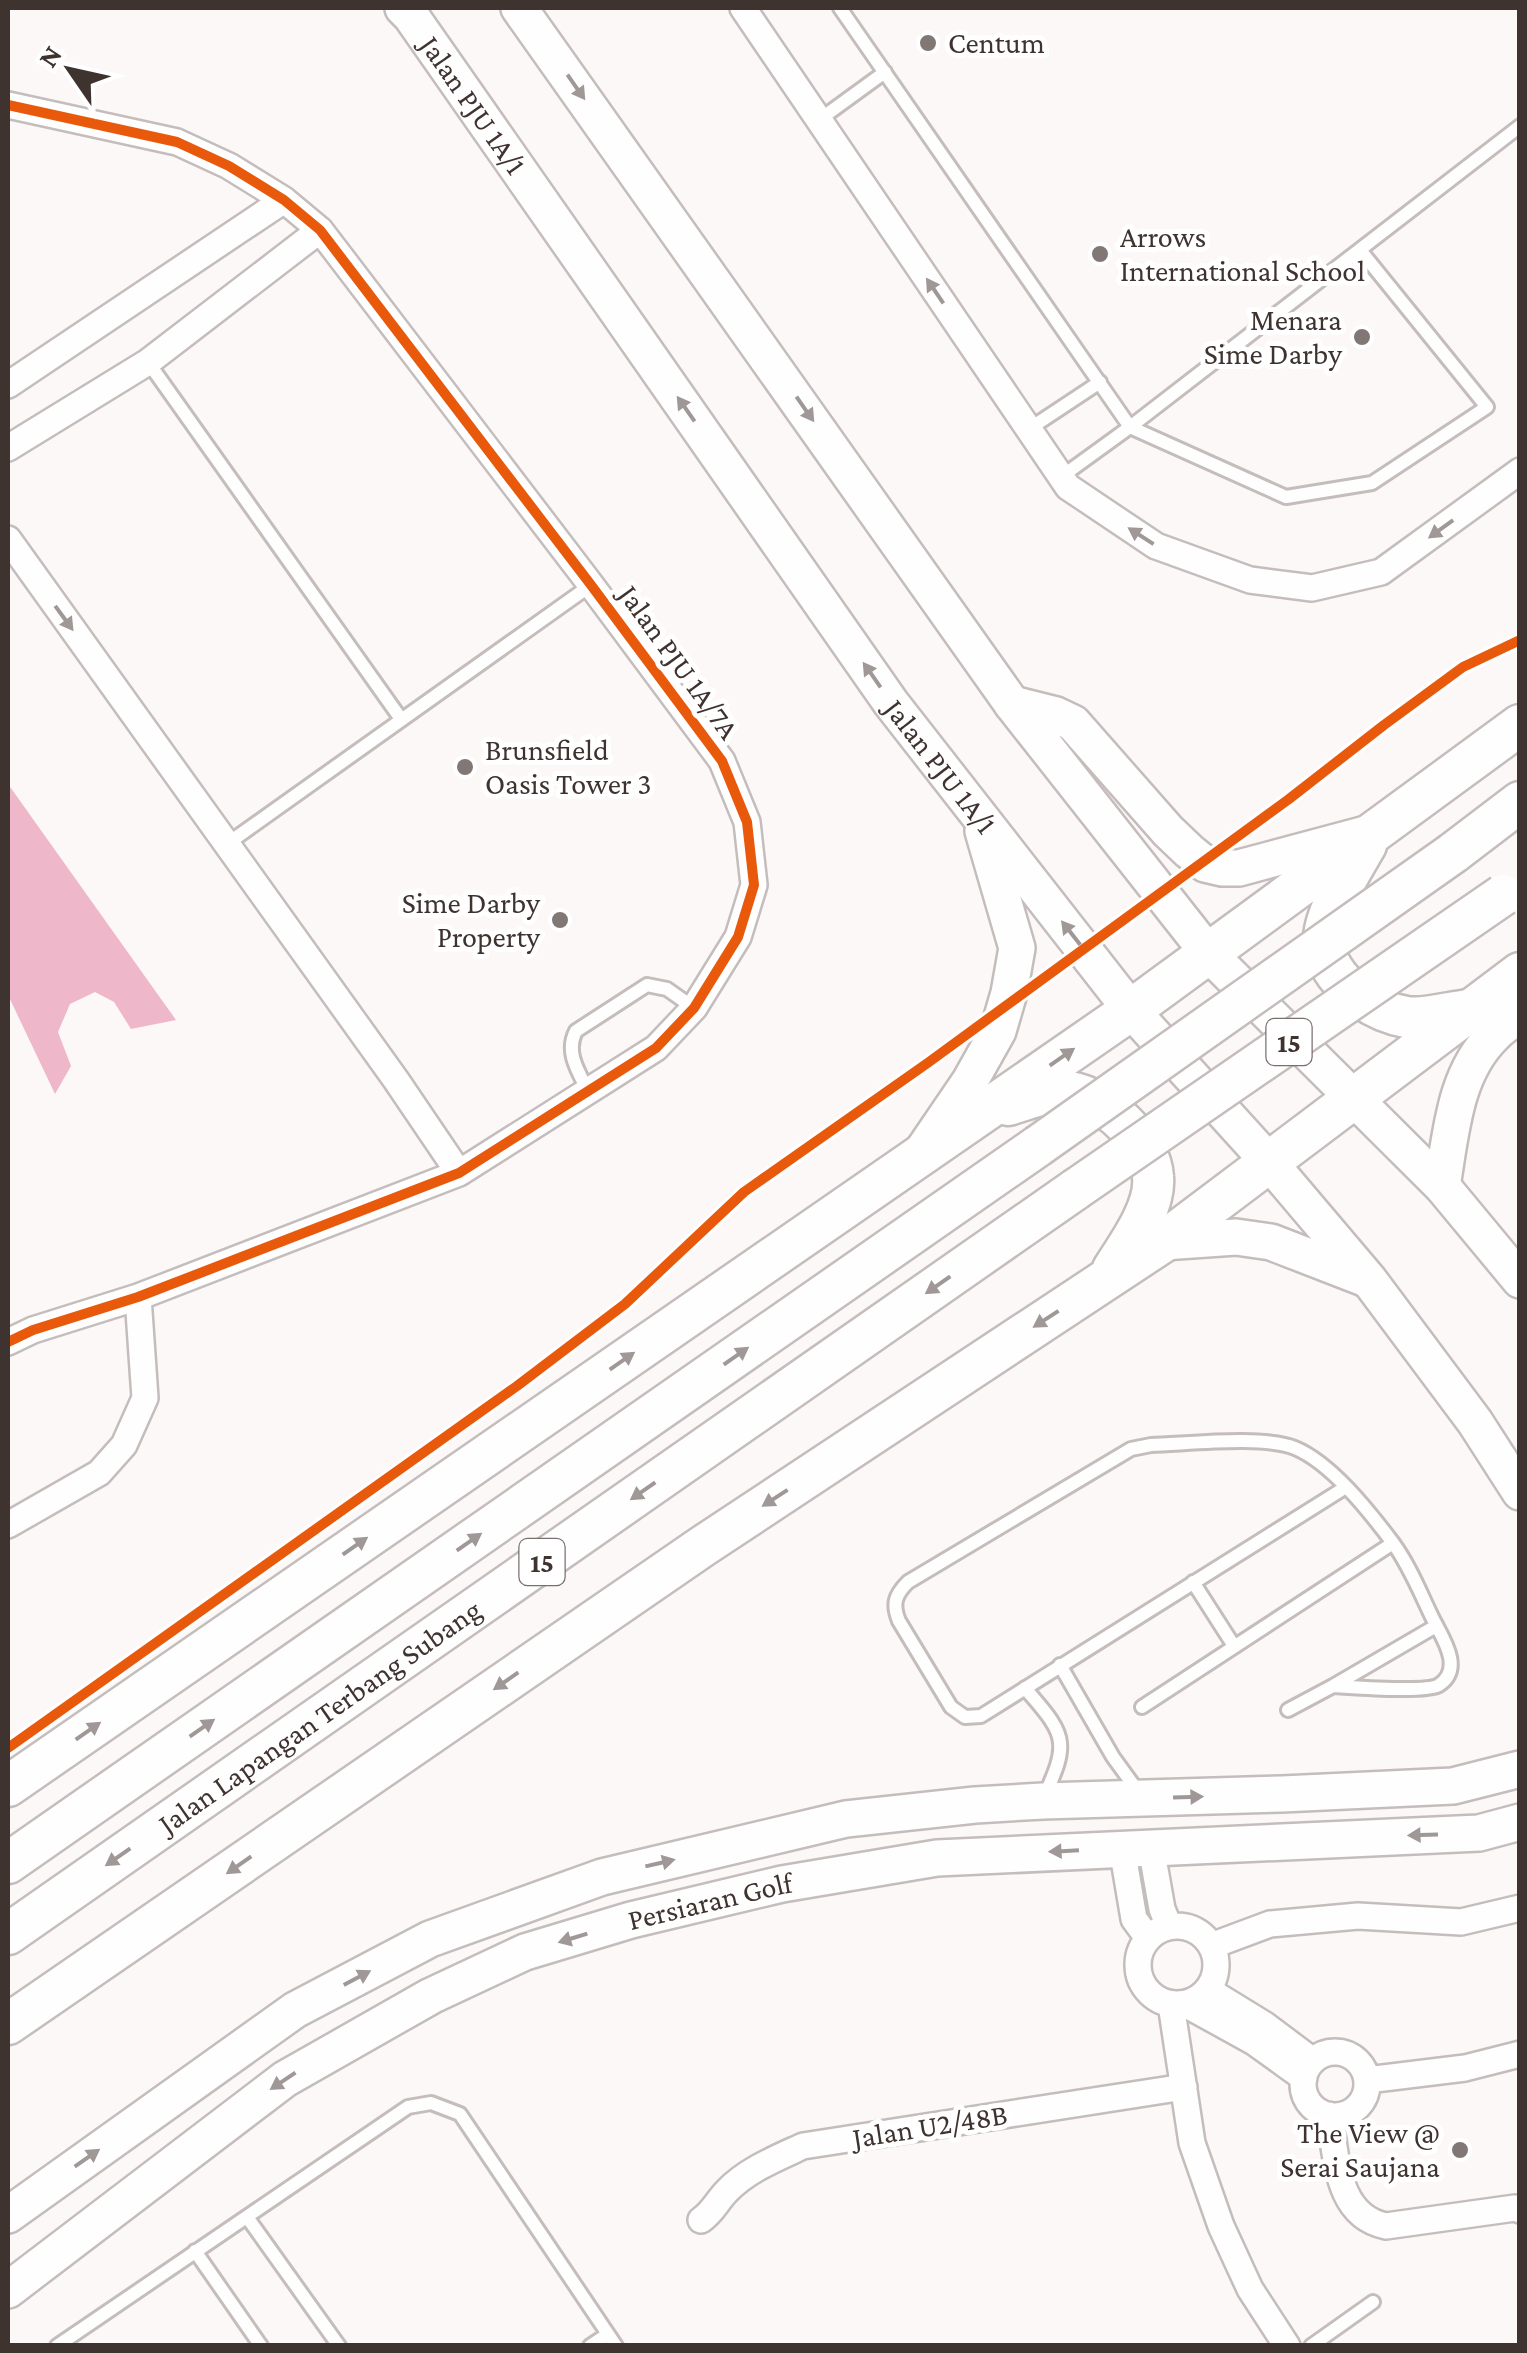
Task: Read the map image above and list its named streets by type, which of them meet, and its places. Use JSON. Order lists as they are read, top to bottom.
{
  "streets": {
    "main road": [
      "Jalan PJU 1A/1",
      "15",
      "Jalan Lapangan Terbang Subang",
      "Persiaran Golf"
    ],
    "street": ["Jalan PJU 1A/7A", "Jalan U2/48B"]
  },
  "places": [
    "Centum",
    "Arrows International School",
    "Menara Sime Darby",
    "Brunsfield Oasis Tower 3",
    "Sime Darby Property",
    "The View @ Serai Saujana"
  ],
  "north": "top left"
}
